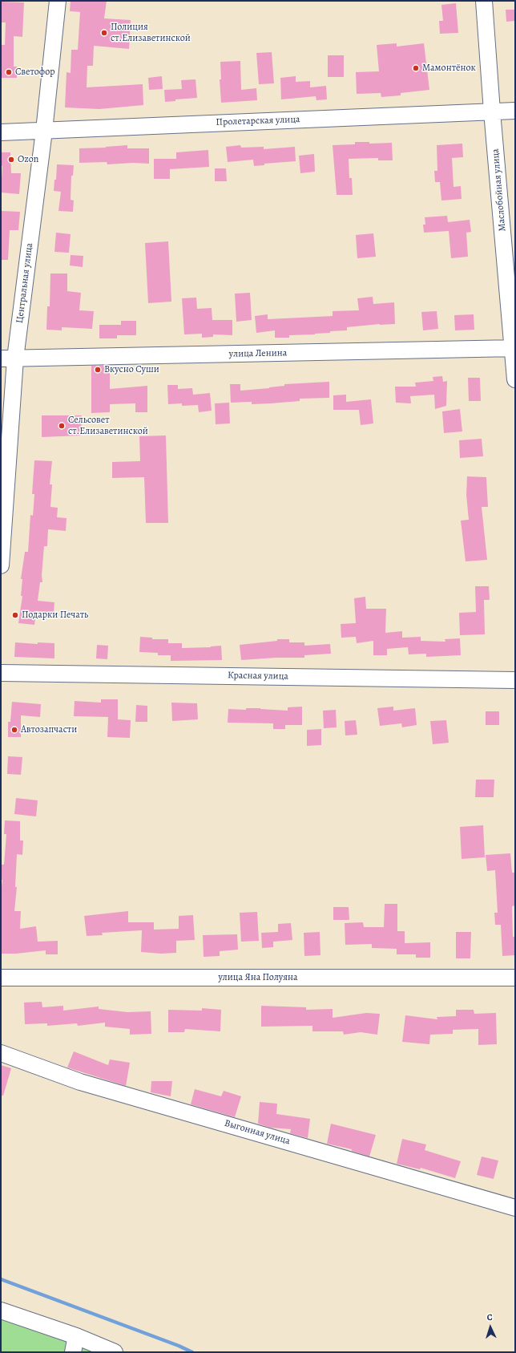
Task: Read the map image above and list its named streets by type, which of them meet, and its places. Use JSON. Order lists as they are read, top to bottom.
{
  "streets": {
    "street": [
      "Пролетарская улица",
      "Маслобойная улица",
      "Центральная улица",
      "улица Ленина",
      "Красная улица",
      "улица Яна Полуяна",
      "Выгонная улица"
    ]
  },
  "crossings": [
    ["Пролетарская улица", "Маслобойная улица"],
    ["Пролетарская улица", "Центральная улица"],
    ["Маслобойная улица", "улица Ленина"],
    ["Центральная улица", "улица Ленина"]
  ],
  "places": [
    "Полиция ст.Елизаветинской",
    "Мамонтёнок",
    "Светофор",
    "Ozon",
    "Вкусно Суши",
    "Сельсовет ст.Елизаветинской",
    "Подарки Печать",
    "Автозапчасти"
  ],
  "north": "top"
}
